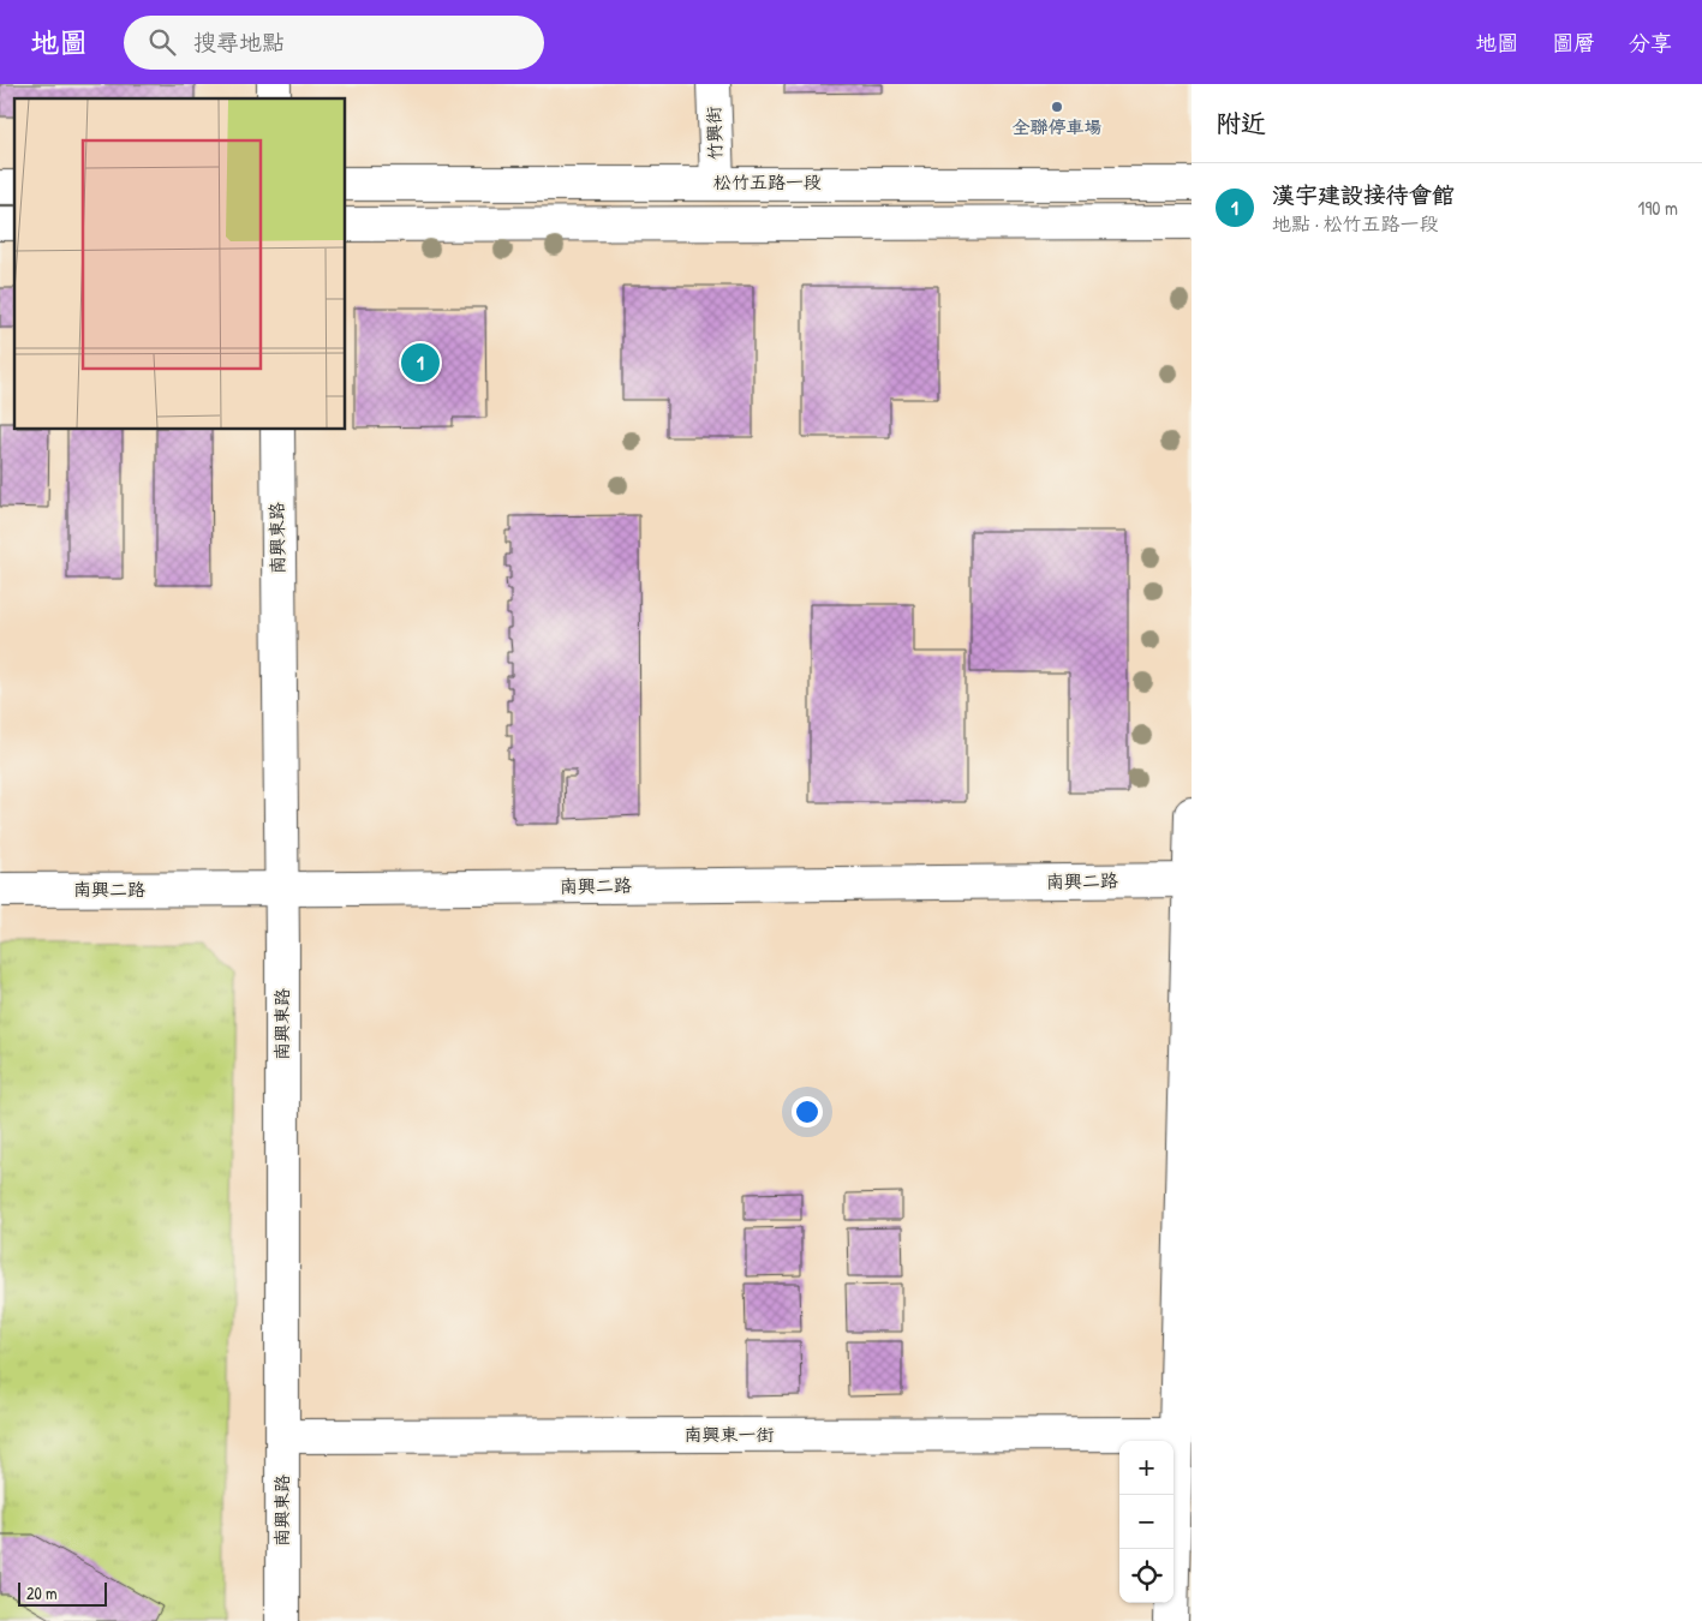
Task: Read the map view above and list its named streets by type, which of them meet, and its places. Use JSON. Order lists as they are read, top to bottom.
{
  "streets": {
    "street": [
      "竹興街",
      "松竹五路一段",
      "南興東路",
      "南興二路",
      "南興東一街"
    ]
  },
  "crossings": [
    ["竹興街", "松竹五路一段"],
    ["南興東路", "南興二路"],
    ["南興東路", "南興東一街"]
  ],
  "places": ["全聯停車場"],
  "scale_bar": "20 m",
  "page": {
    "header": "地圖",
    "search": "搜尋地點",
    "nav": ["地圖", "圖層", "分享"],
    "heading": "附近",
    "list": [
      {
        "mark": "1",
        "name": "漢宇建設接待會館",
        "note": "地點 · 松竹五路一段",
        "value": "190 m"
      }
    ],
    "pins": "1",
    "map_buttons": ["+", "−"],
    "scale": "20 m"
  }
}
